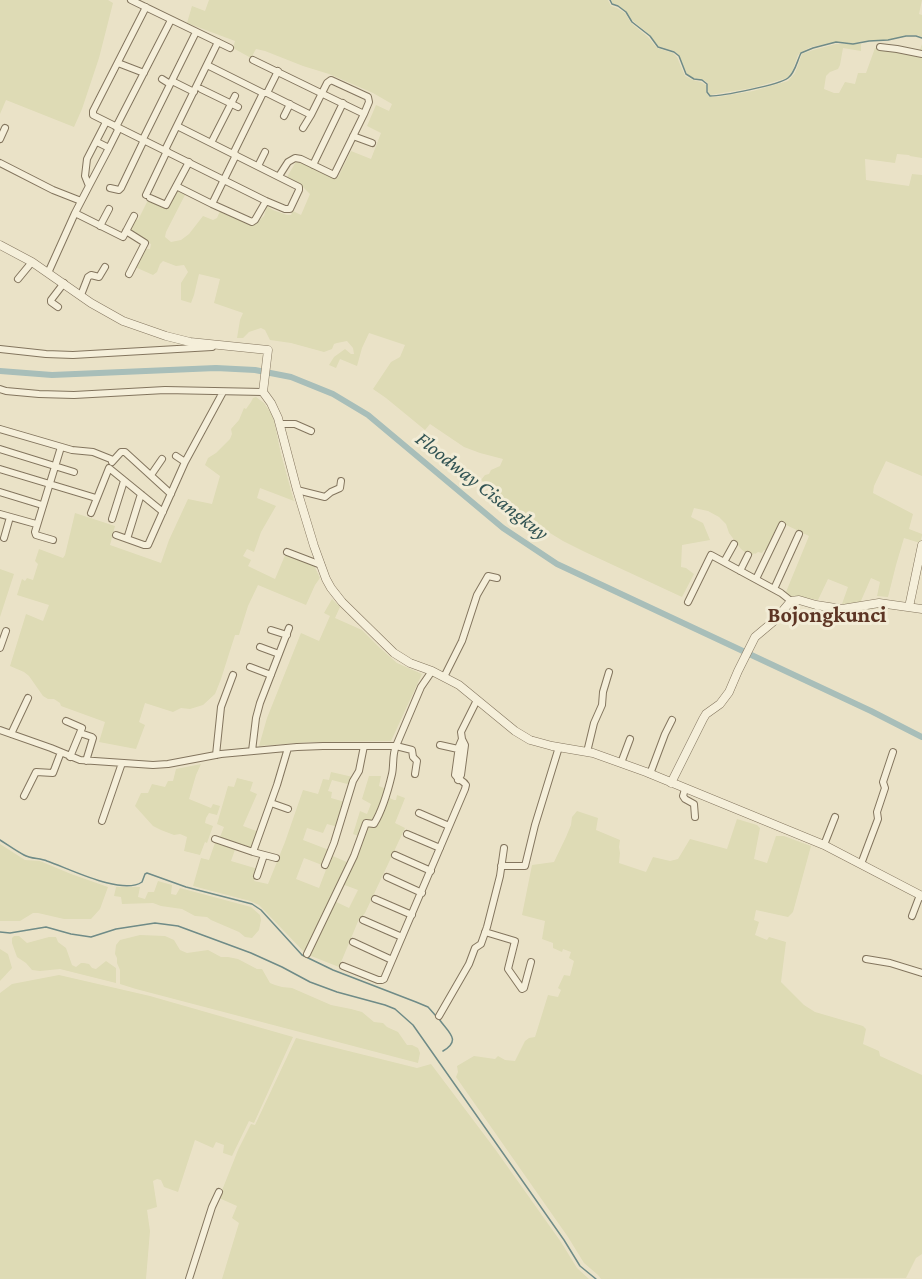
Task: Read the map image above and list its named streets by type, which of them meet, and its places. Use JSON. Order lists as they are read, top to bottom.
{
  "districts": ["Bojongkunci"],
  "water": ["Floodway Cisangkuy"]
}
